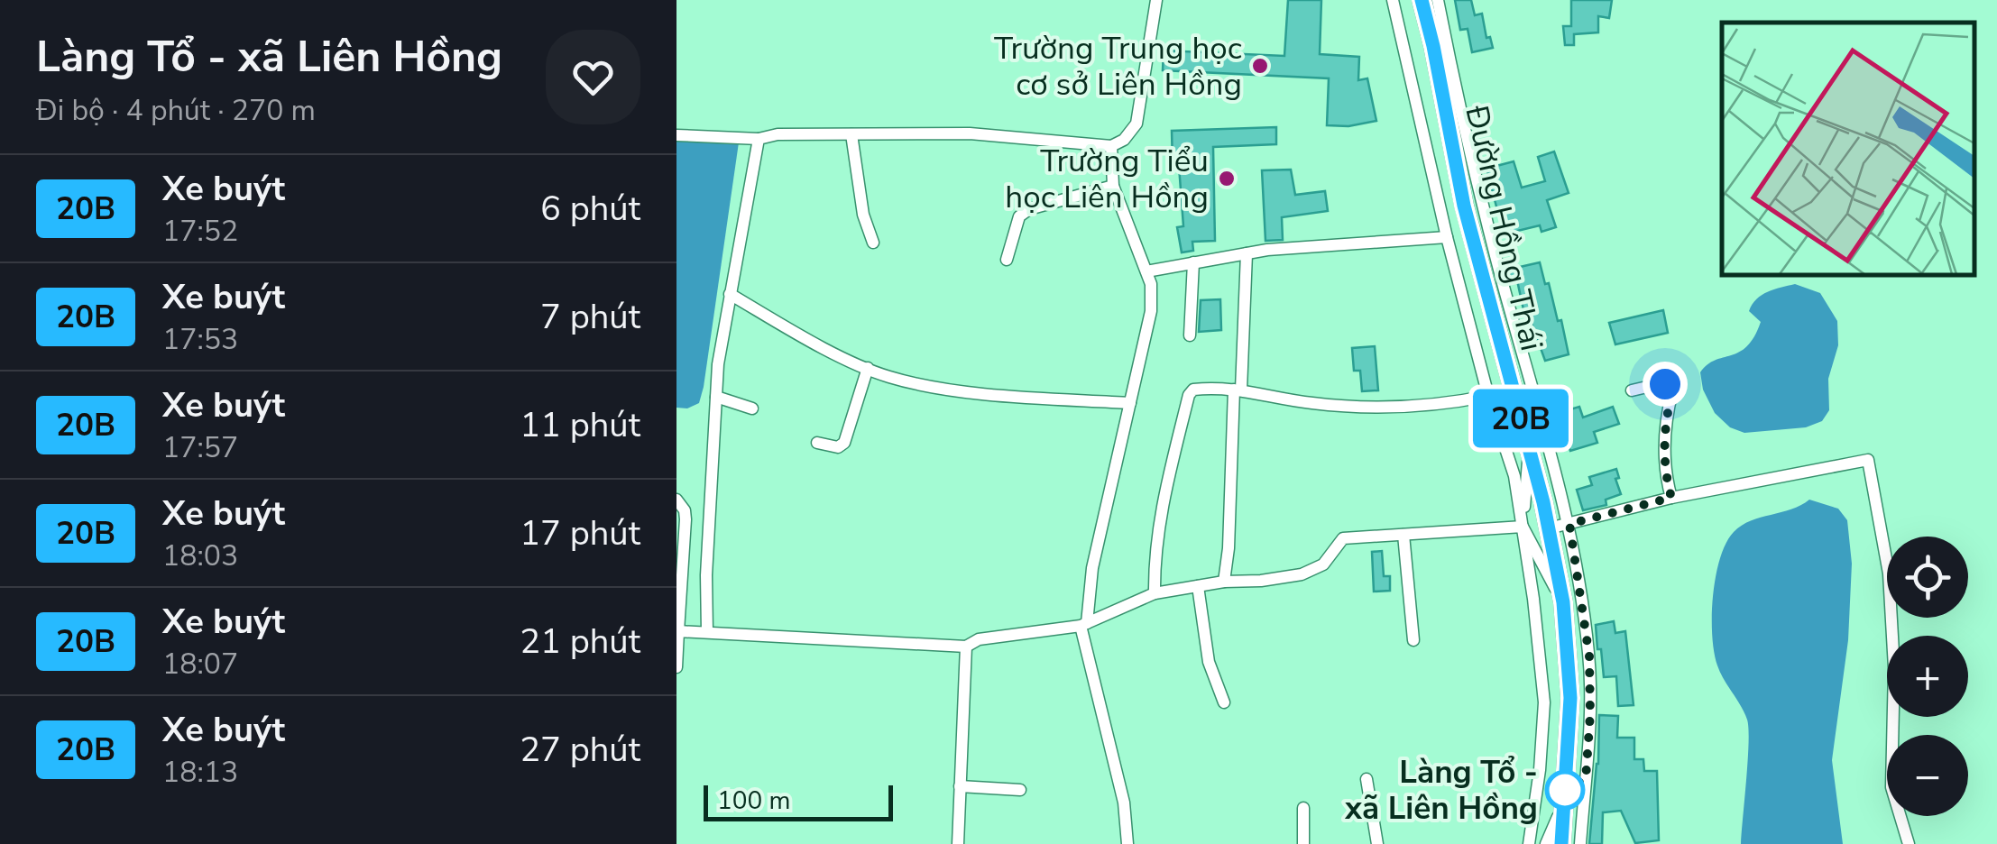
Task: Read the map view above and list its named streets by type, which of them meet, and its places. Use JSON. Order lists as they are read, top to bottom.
{
  "streets": {
    "main road": ["Đường Hồng Thái"]
  },
  "places": ["Trường Trung học cơ sở Liên Hồng", "Trường Tiểu học Liên Hồng", "Làng Tổ - xã Liên Hồng"],
  "lines": ["bus line 20B"],
  "scale_bar": "100 m",
  "page": {
    "heading": ["Làng Tổ - xã Liên Hồng", "Đi bộ · 4 phút · 270 m"],
    "on_map": "20B",
    "list": [
      {
        "mark": "20B",
        "name": "Xe buýt",
        "note": "17:52",
        "value": "6 phút"
      },
      {
        "mark": "20B",
        "name": "Xe buýt",
        "note": "17:53",
        "value": "7 phút"
      },
      {
        "mark": "20B",
        "name": "Xe buýt",
        "note": "17:57",
        "value": "11 phút"
      },
      {
        "mark": "20B",
        "name": "Xe buýt",
        "note": "18:03",
        "value": "17 phút"
      },
      {
        "mark": "20B",
        "name": "Xe buýt",
        "note": "18:07",
        "value": "21 phút"
      },
      {
        "mark": "20B",
        "name": "Xe buýt",
        "note": "18:13",
        "value": "27 phút"
      }
    ],
    "map_buttons": ["+", "−"],
    "scale": "100 m"
  }
}
